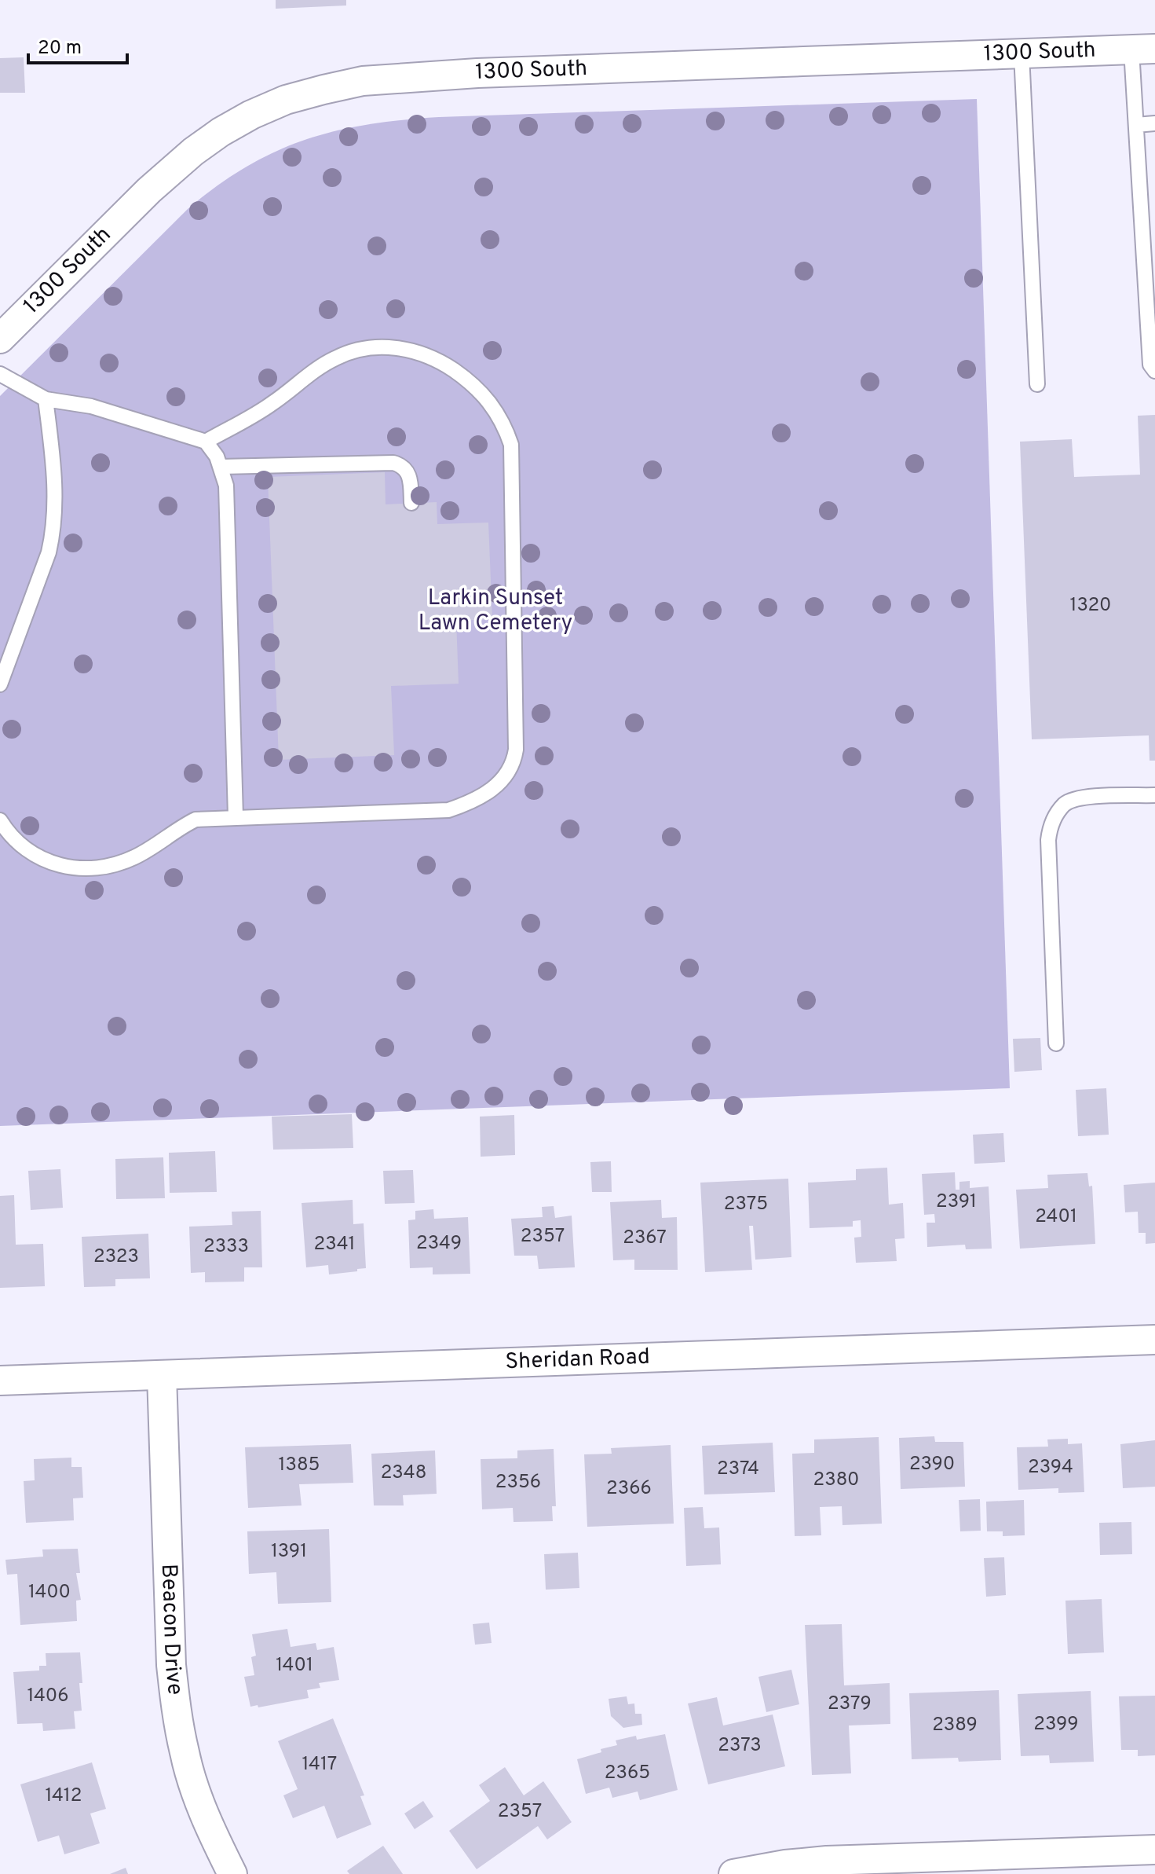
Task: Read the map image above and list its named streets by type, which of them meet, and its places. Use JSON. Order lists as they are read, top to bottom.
{
  "streets": {
    "street": ["1300 South", "Sheridan Road", "Beacon Drive"]
  },
  "crossings": [
    ["Sheridan Road", "Beacon Drive"]
  ],
  "parks": ["Larkin Sunset Lawn Cemetery"],
  "house_numbers": [
    "1320",
    "2391",
    "2375",
    "2401",
    "2357",
    "2367",
    "2349",
    "2341",
    "2333",
    "2323",
    "2390",
    "1385",
    "2394",
    "2374",
    "2348",
    "2380",
    "2356",
    "2366",
    "1391",
    "1400",
    "1401",
    "1406",
    "2379",
    "2399",
    "2389",
    "2373",
    "1417",
    "2365",
    "1412",
    "2357"
  ],
  "scale_bar": "20 m"
}
